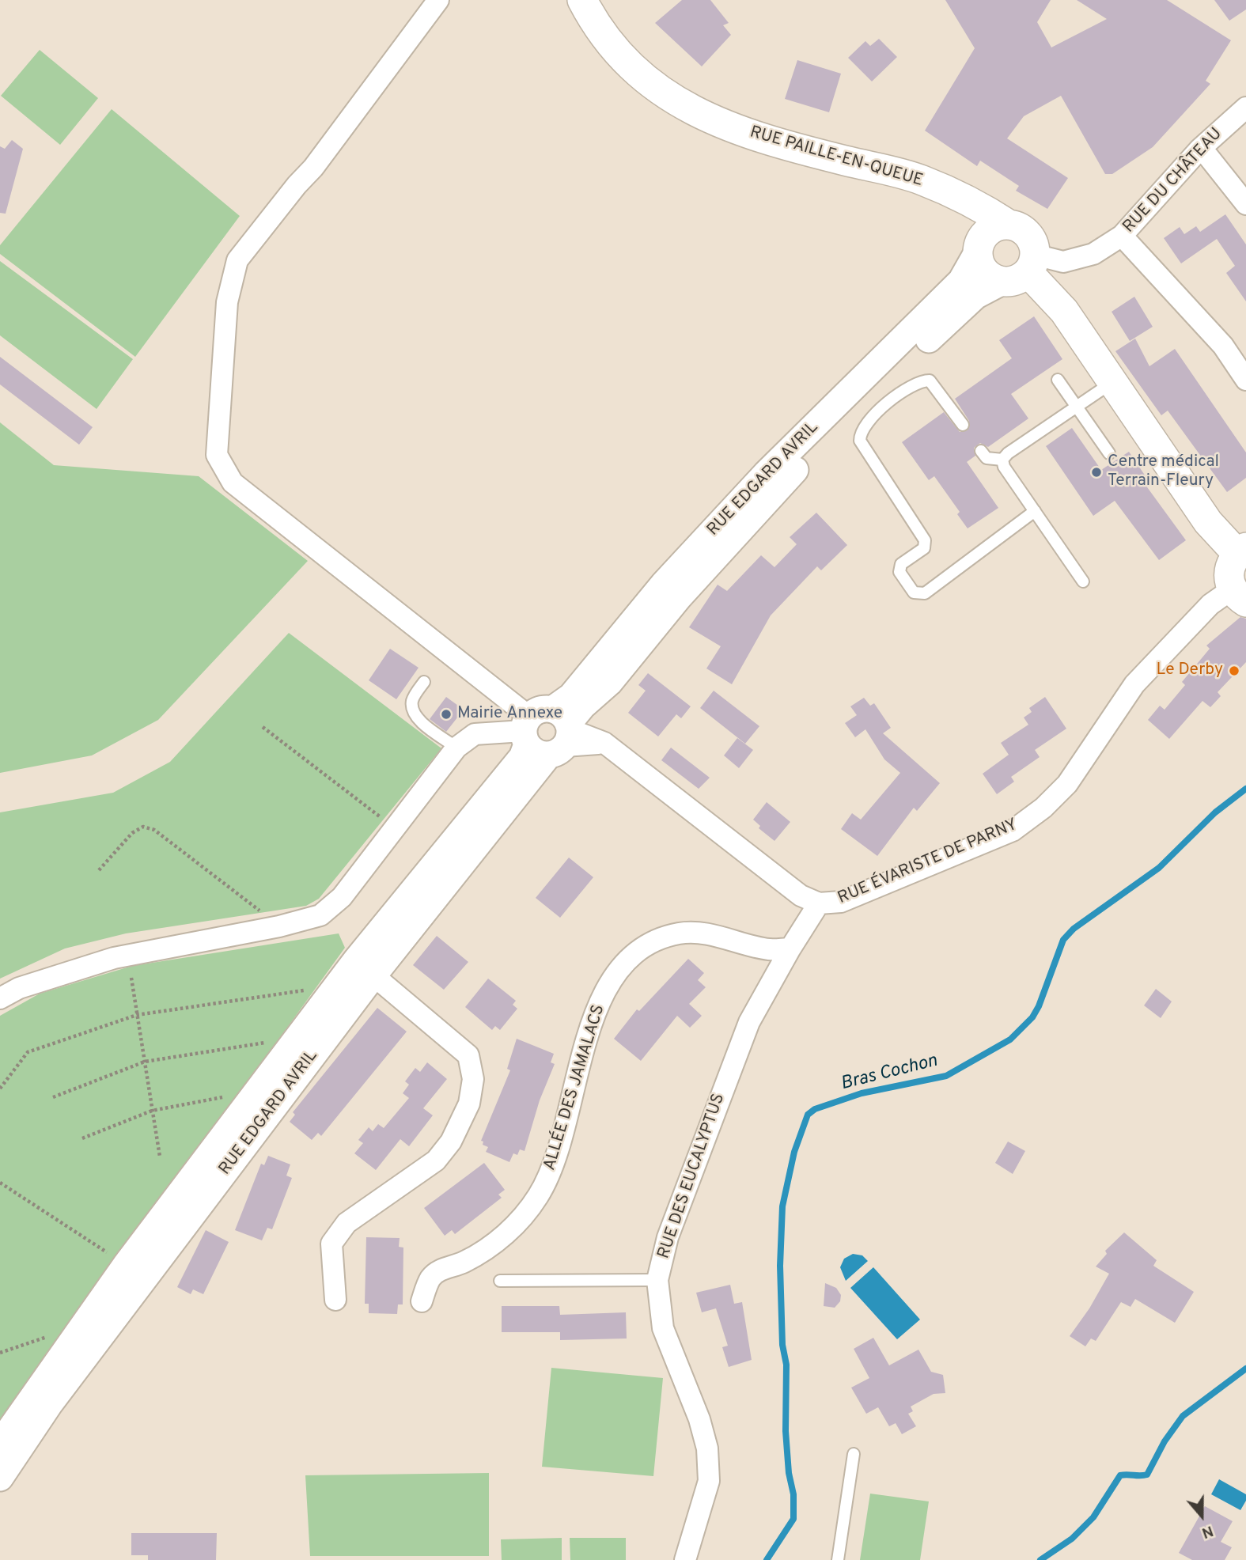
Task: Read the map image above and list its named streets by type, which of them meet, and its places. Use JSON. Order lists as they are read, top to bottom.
{
  "streets": {
    "main road": ["RUE PAILLE-EN-QUEUE"],
    "street": [
      "RUE DU CHÂTEAU",
      "RUE EDGARD AVRIL",
      "RUE ÉVARISTE DE PARNY",
      "ALLÉE DES JAMALACS",
      "RUE DES EUCALYPTUS"
    ]
  },
  "crossings": [
    ["RUE PAILLE-EN-QUEUE", "RUE DU CHÂTEAU"],
    ["RUE PAILLE-EN-QUEUE", "RUE EDGARD AVRIL"],
    ["RUE DU CHÂTEAU", "RUE EDGARD AVRIL"],
    ["RUE EDGARD AVRIL", "RUE ÉVARISTE DE PARNY"],
    ["RUE ÉVARISTE DE PARNY", "RUE DES EUCALYPTUS"],
    ["ALLÉE DES JAMALACS", "RUE DES EUCALYPTUS"]
  ],
  "water": ["Bras Cochon"],
  "places": ["Centre médical Terrain-Fleury", "Le Derby", "Mairie Annexe"],
  "north": "bottom"
}
